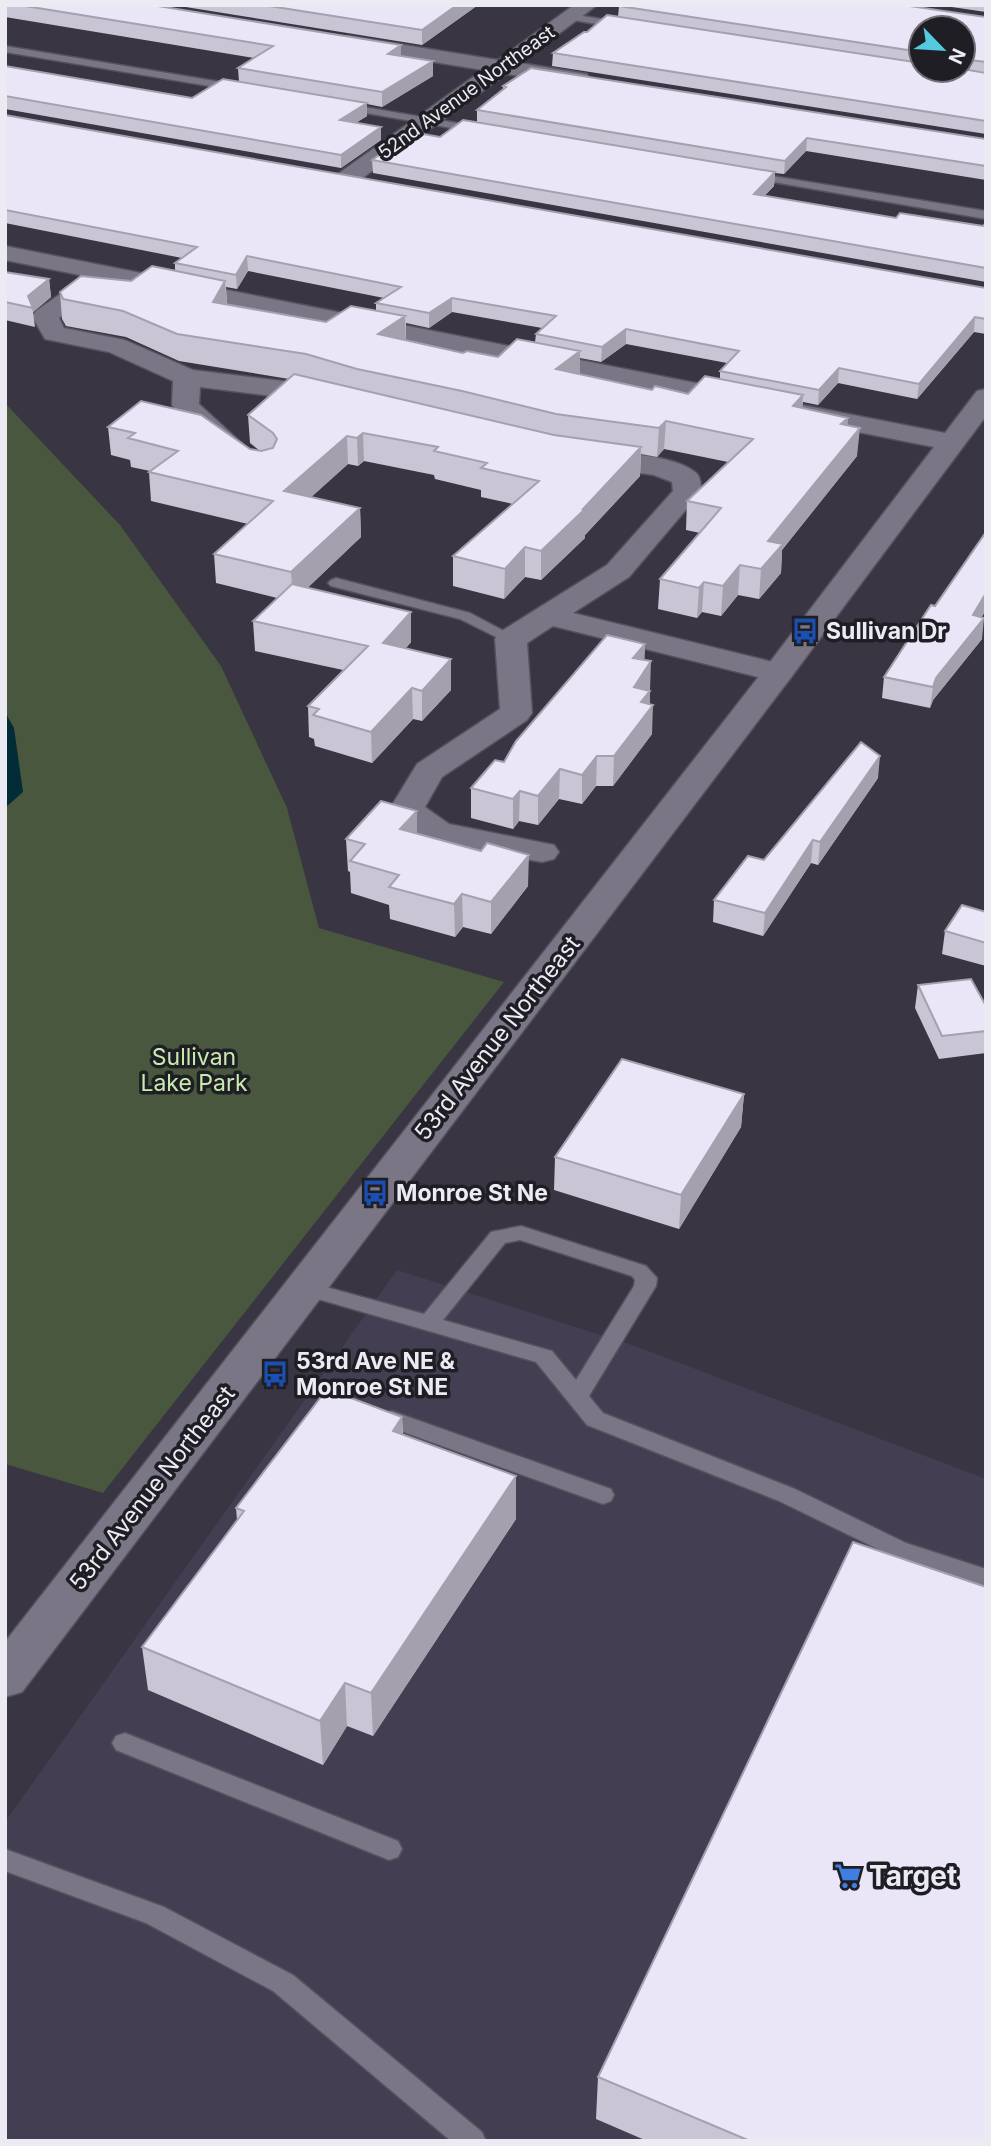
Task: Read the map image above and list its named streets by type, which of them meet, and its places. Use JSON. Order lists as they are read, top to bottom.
{
  "streets": {
    "street": ["52nd Avenue Northeast", "53rd Avenue Northeast"]
  },
  "parks": ["Sullivan Lake Park"],
  "places": {
    "bus stop": ["Sullivan Dr", "Monroe St Ne", "53rd Ave NE & Monroe St NE"],
    "supermarket": ["Target"]
  },
  "north": "bottom right"
}
